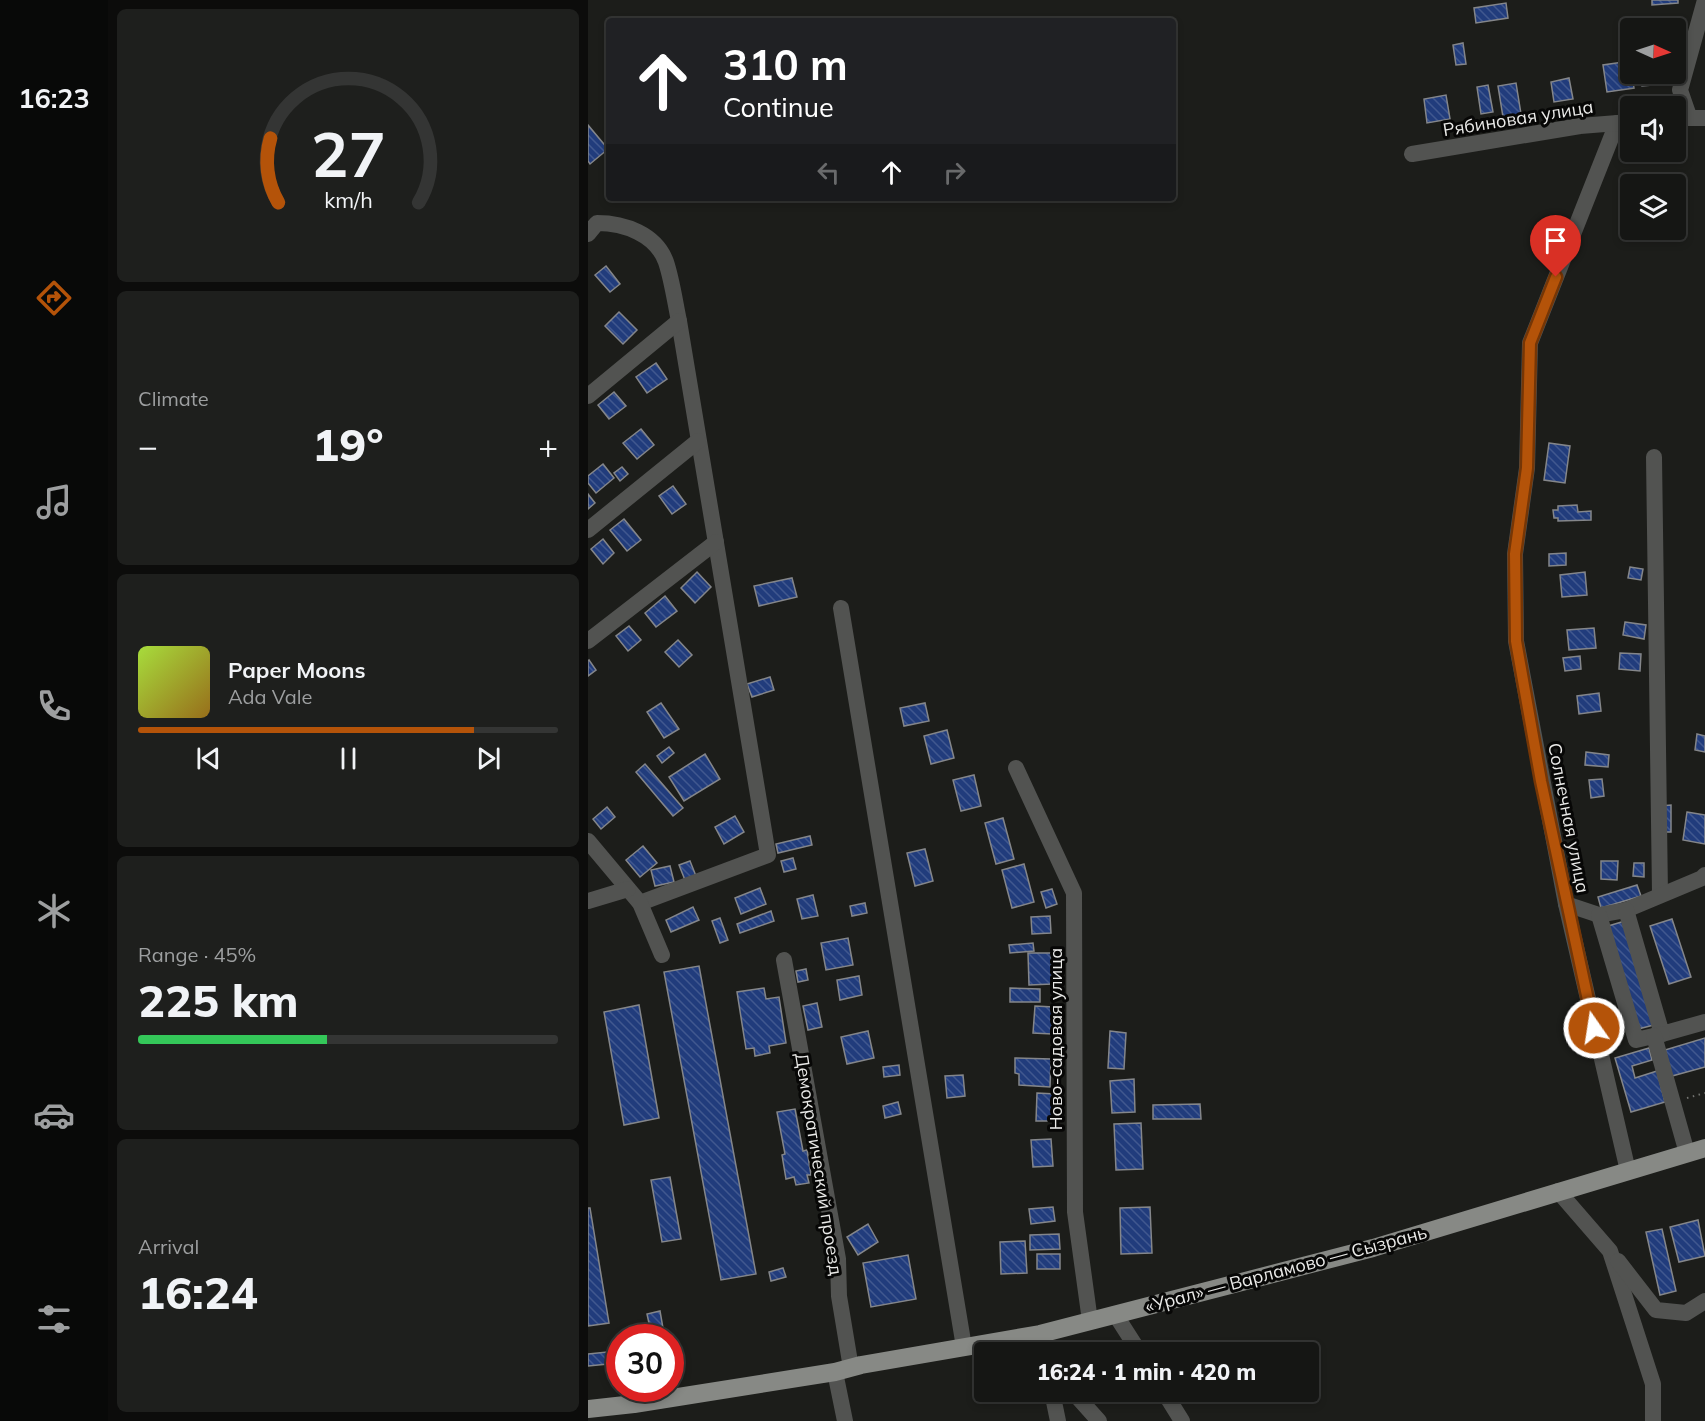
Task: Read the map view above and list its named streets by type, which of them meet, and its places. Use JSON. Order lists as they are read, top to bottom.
{
  "streets": {
    "main road": ["«Урал» — Варламово — Сызрань"],
    "street": [
      "Рябиновая улица",
      "Солнечная улица",
      "Ново-садовая улица",
      "Демократический проезд"
    ]
  },
  "crossings": [
    ["Солнечная улица", "«Урал» — Варламово — Сызрань"],
    ["Ново-садовая улица", "«Урал» — Варламово — Сызрань"],
    ["Демократический проезд", "«Урал» — Варламово — Сызрань"]
  ],
  "north": "right",
  "page": {
    "tabs": "16:23",
    "turn": ["310 m", "Continue"],
    "tile": [
      "Climate",
      ["Range · 45%", "225 km"],
      ["Arrival", "16:24"]
    ],
    "heat": ["−", "19°", "+"],
    "song": ["Paper Moons", "Ada Vale"],
    "limit": "30",
    "trip": "16:24 · 1 min · 420 m",
    "gauge": ["27", "km/h"]
  }
}
